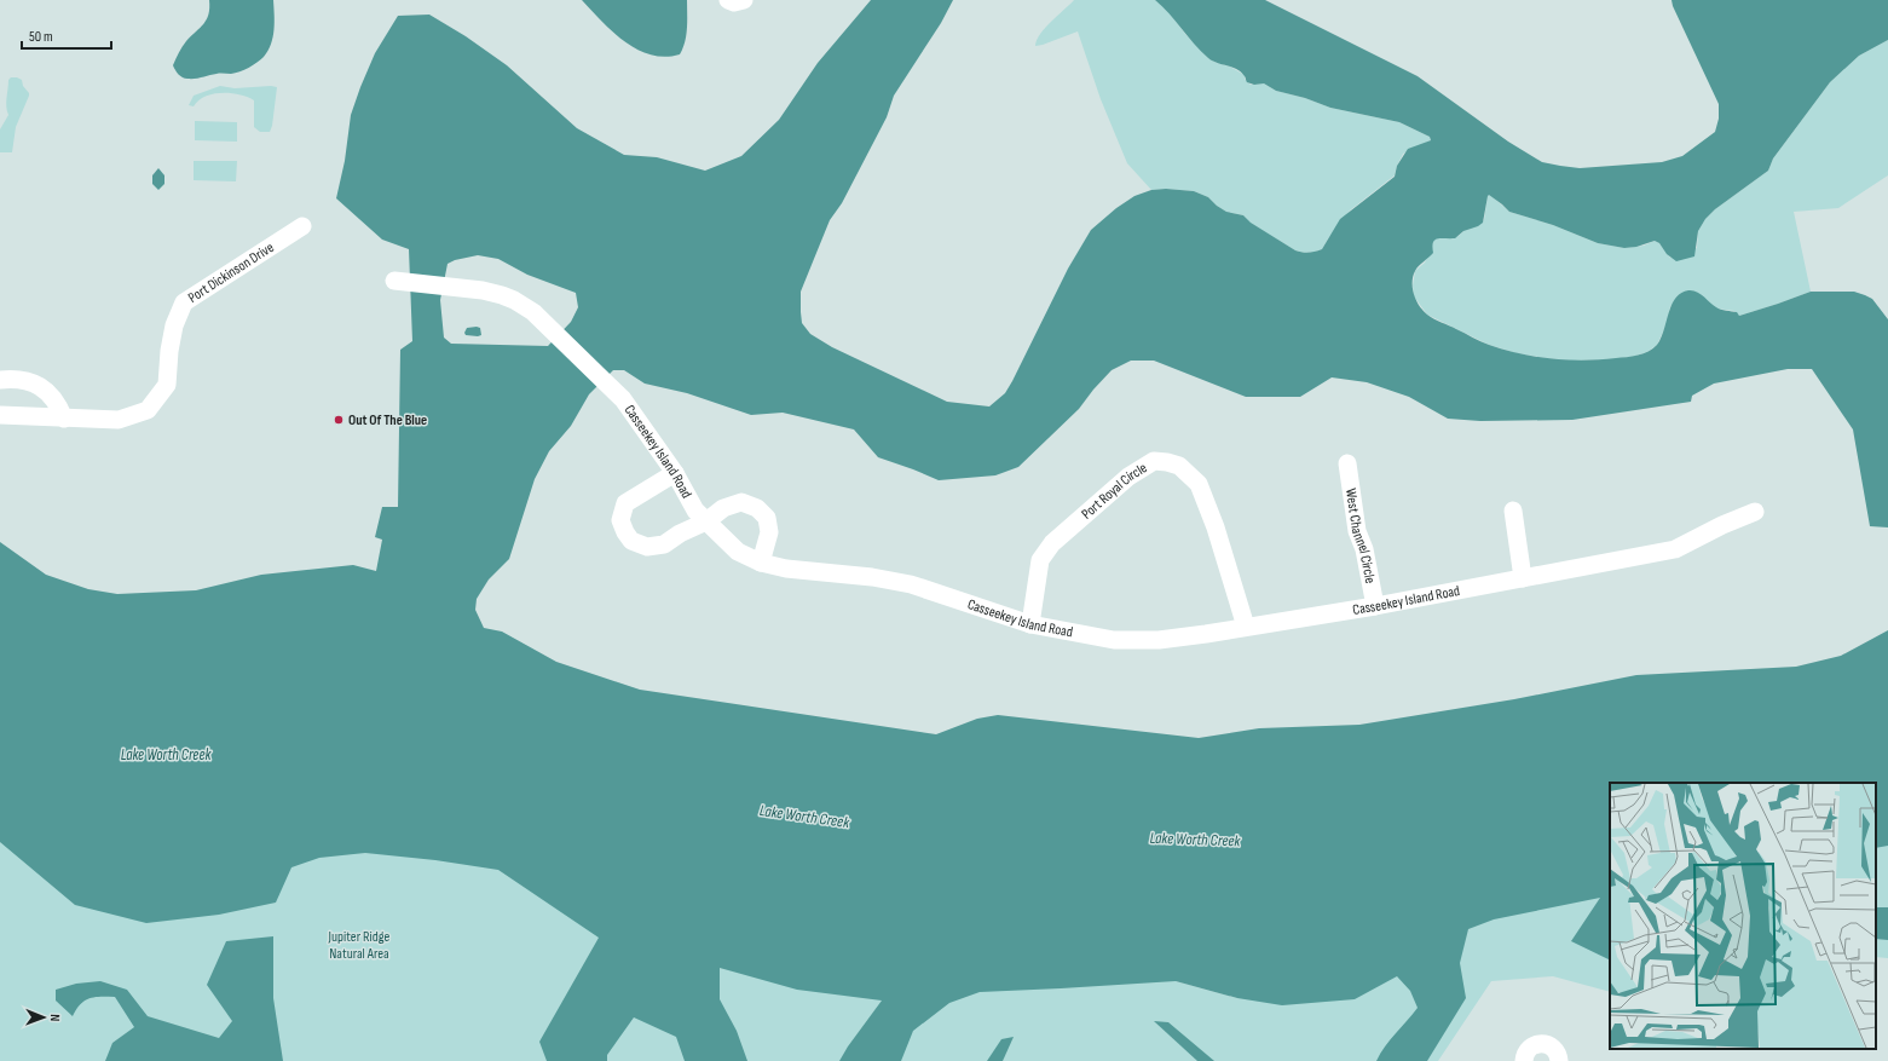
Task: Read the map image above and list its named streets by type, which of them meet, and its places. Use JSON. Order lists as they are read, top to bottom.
{
  "streets": {
    "street": [
      "Port Dickinson Drive",
      "Casseekey Island Road",
      "Port Royal Circle",
      "West Channel Circle"
    ]
  },
  "crossings": [
    ["Casseekey Island Road", "Port Royal Circle"],
    ["Casseekey Island Road", "West Channel Circle"]
  ],
  "water": ["Lake Worth Creek"],
  "parks": ["Jupiter Ridge Natural Area"],
  "places": ["Out Of The Blue"],
  "scale_bar": "50 m",
  "north": "right"
}
